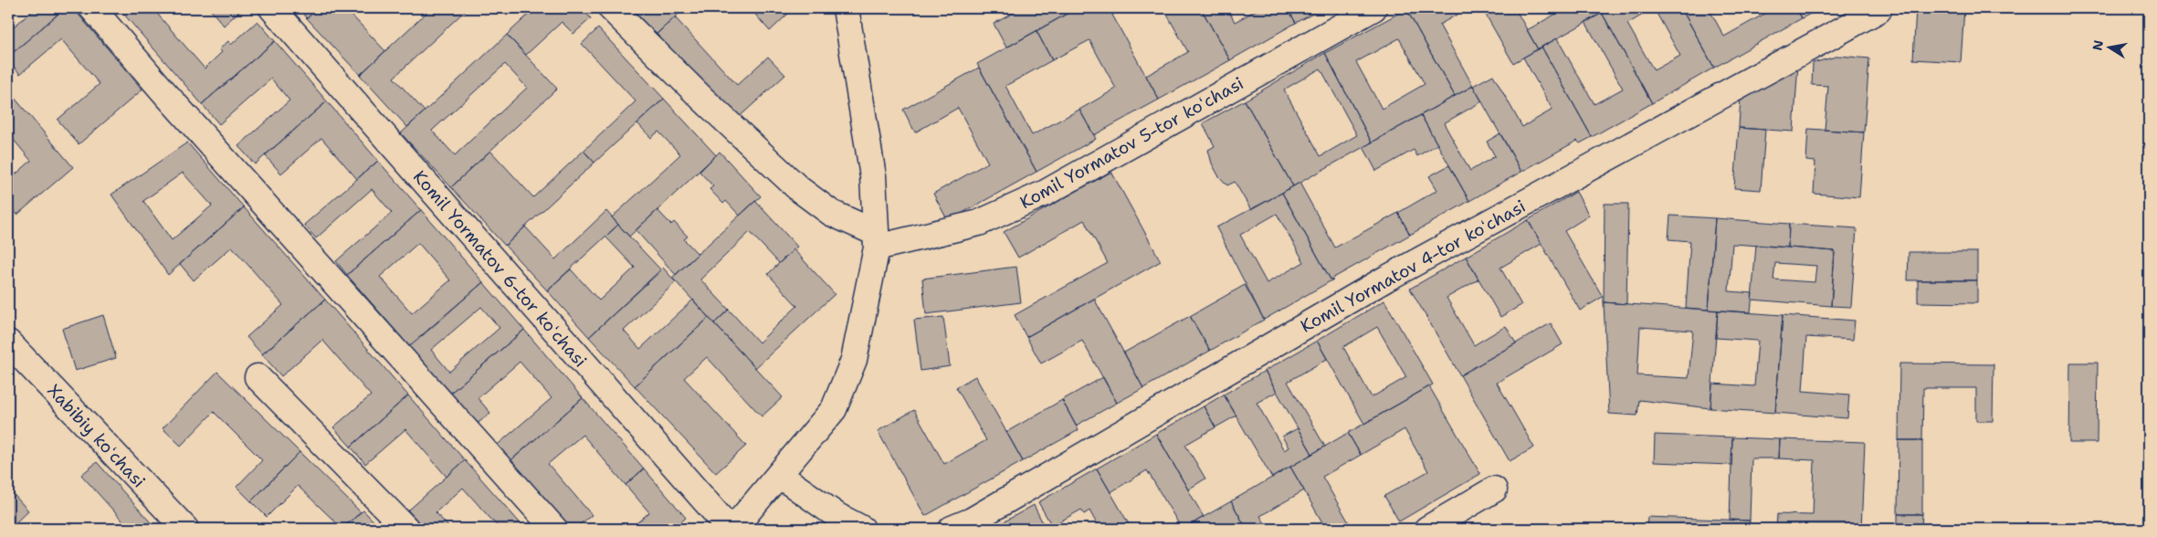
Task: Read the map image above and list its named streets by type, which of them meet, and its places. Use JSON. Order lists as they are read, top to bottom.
{
  "streets": {
    "street": [
      "Komil Yormatov 5-tor koʻchasi",
      "Komil Yormatov 4-tor koʻchasi",
      "Komil Yormatov 6-tor koʻchasi",
      "Xabibiy koʻchasi"
    ]
  },
  "north": "left"
}
